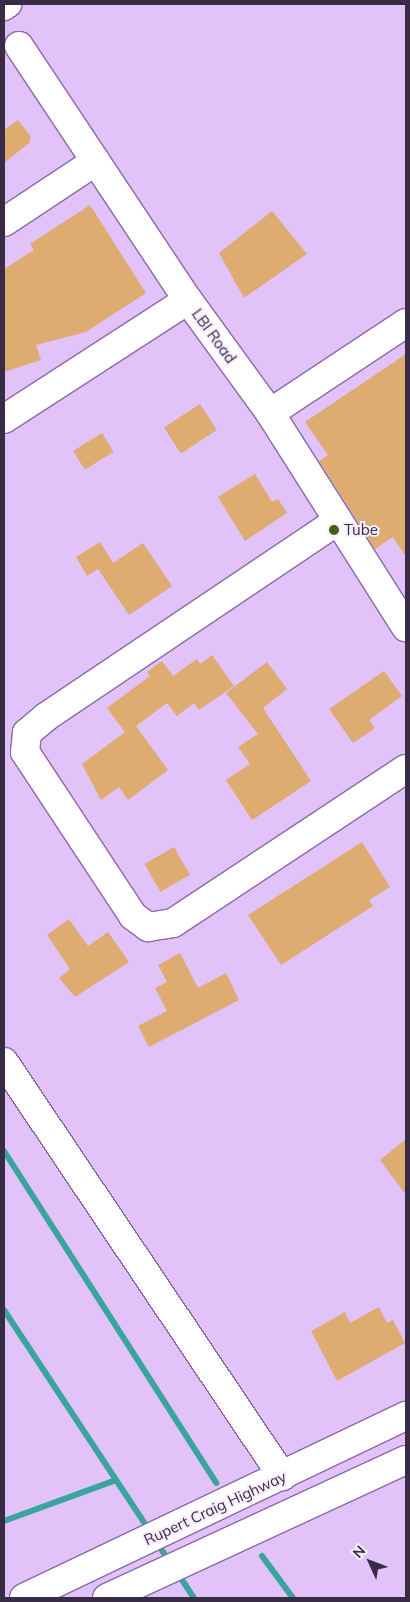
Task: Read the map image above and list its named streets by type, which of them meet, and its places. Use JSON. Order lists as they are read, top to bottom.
{
  "streets": {
    "street": ["LBI Road", "Rupert Craig Highway"]
  },
  "places": ["Tube"],
  "north": "top left"
}
